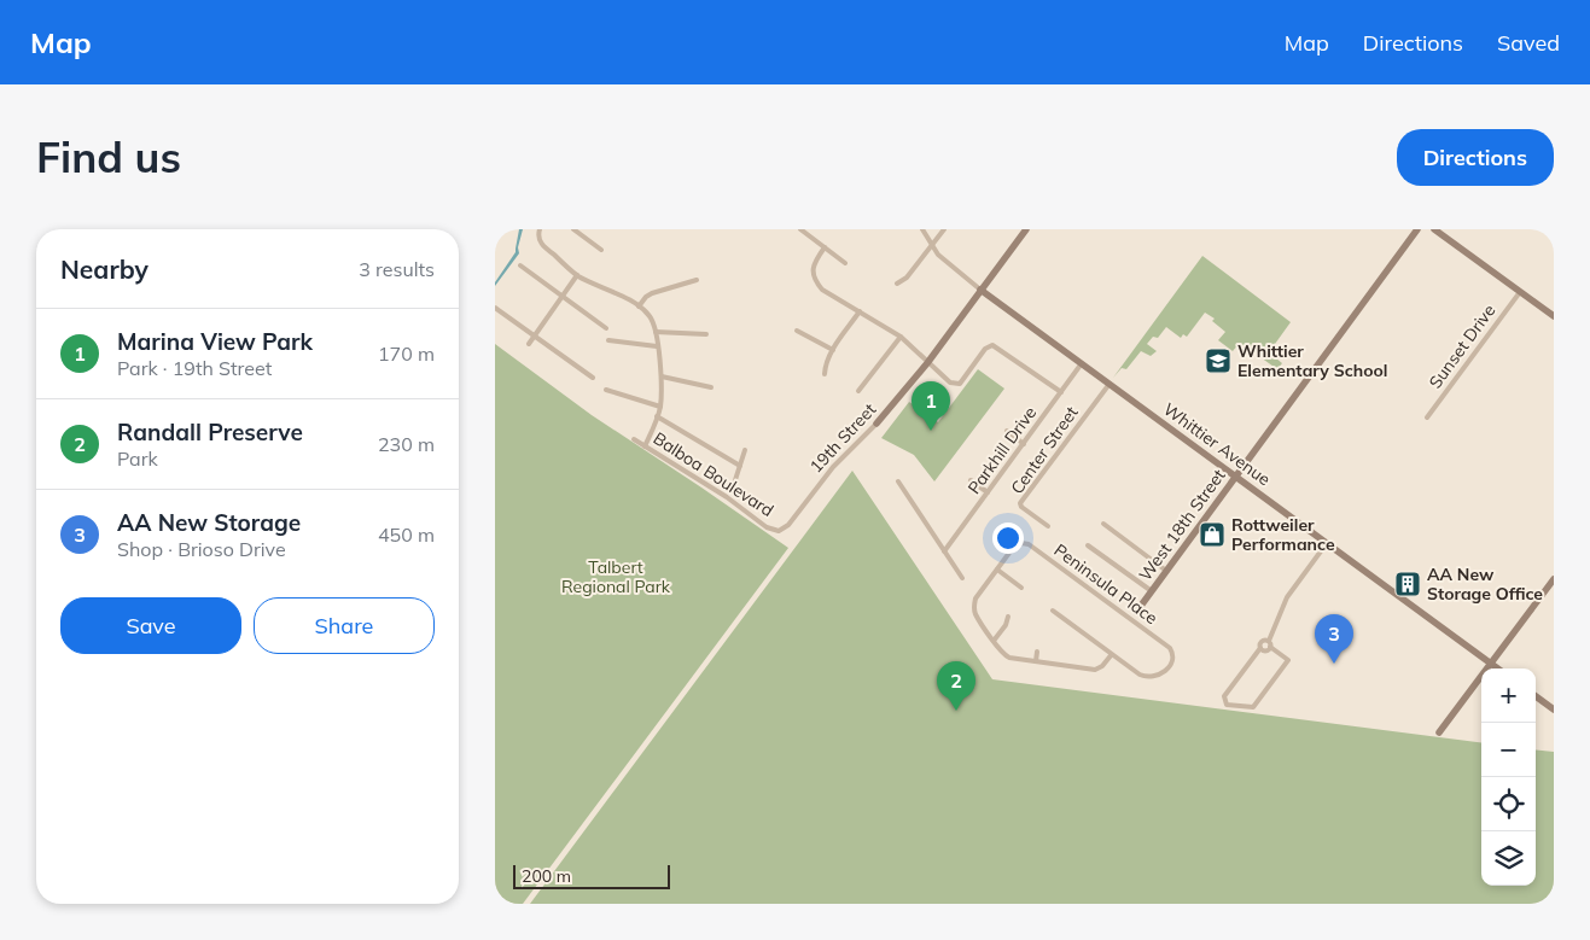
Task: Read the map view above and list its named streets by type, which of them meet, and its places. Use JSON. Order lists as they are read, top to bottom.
{
  "streets": {
    "street": [
      "Sunset Drive",
      "19th Street",
      "Whittier Avenue",
      "Parkhill Drive",
      "Center Street",
      "Balboa Boulevard",
      "West 18th Street",
      "Peninsula Place"
    ]
  },
  "crossings": [
    ["19th Street", "Whittier Avenue"],
    ["19th Street", "Balboa Boulevard"],
    ["Whittier Avenue", "Parkhill Drive"],
    ["Whittier Avenue", "Center Street"],
    ["Whittier Avenue", "West 18th Street"],
    ["West 18th Street", "Peninsula Place"]
  ],
  "parks": ["Talbert Regional Park"],
  "places": {
    "school or university": ["Whittier Elementary School"],
    "shop": ["Rottweiler Performance"],
    "building": ["AA New Storage Office"]
  },
  "scale_bar": "200 m",
  "page": {
    "header": "Map",
    "nav": ["Map", "Directions", "Saved"],
    "buttons": [
      "Directions",
      ["Save", "Share"]
    ],
    "title": "Find us",
    "heading": ["Nearby", "3 results"],
    "list": [
      {
        "mark": "1",
        "name": "Marina View Park",
        "note": "Park · 19th Street",
        "value": "170 m"
      },
      {
        "mark": "2",
        "name": "Randall Preserve",
        "note": "Park",
        "value": "230 m"
      },
      {
        "mark": "3",
        "name": "AA New Storage",
        "note": "Shop · Brioso Drive",
        "value": "450 m"
      }
    ],
    "pins": ["1", "3", "2"],
    "map_buttons": ["+", "−"],
    "scale": "200 m"
  }
}
